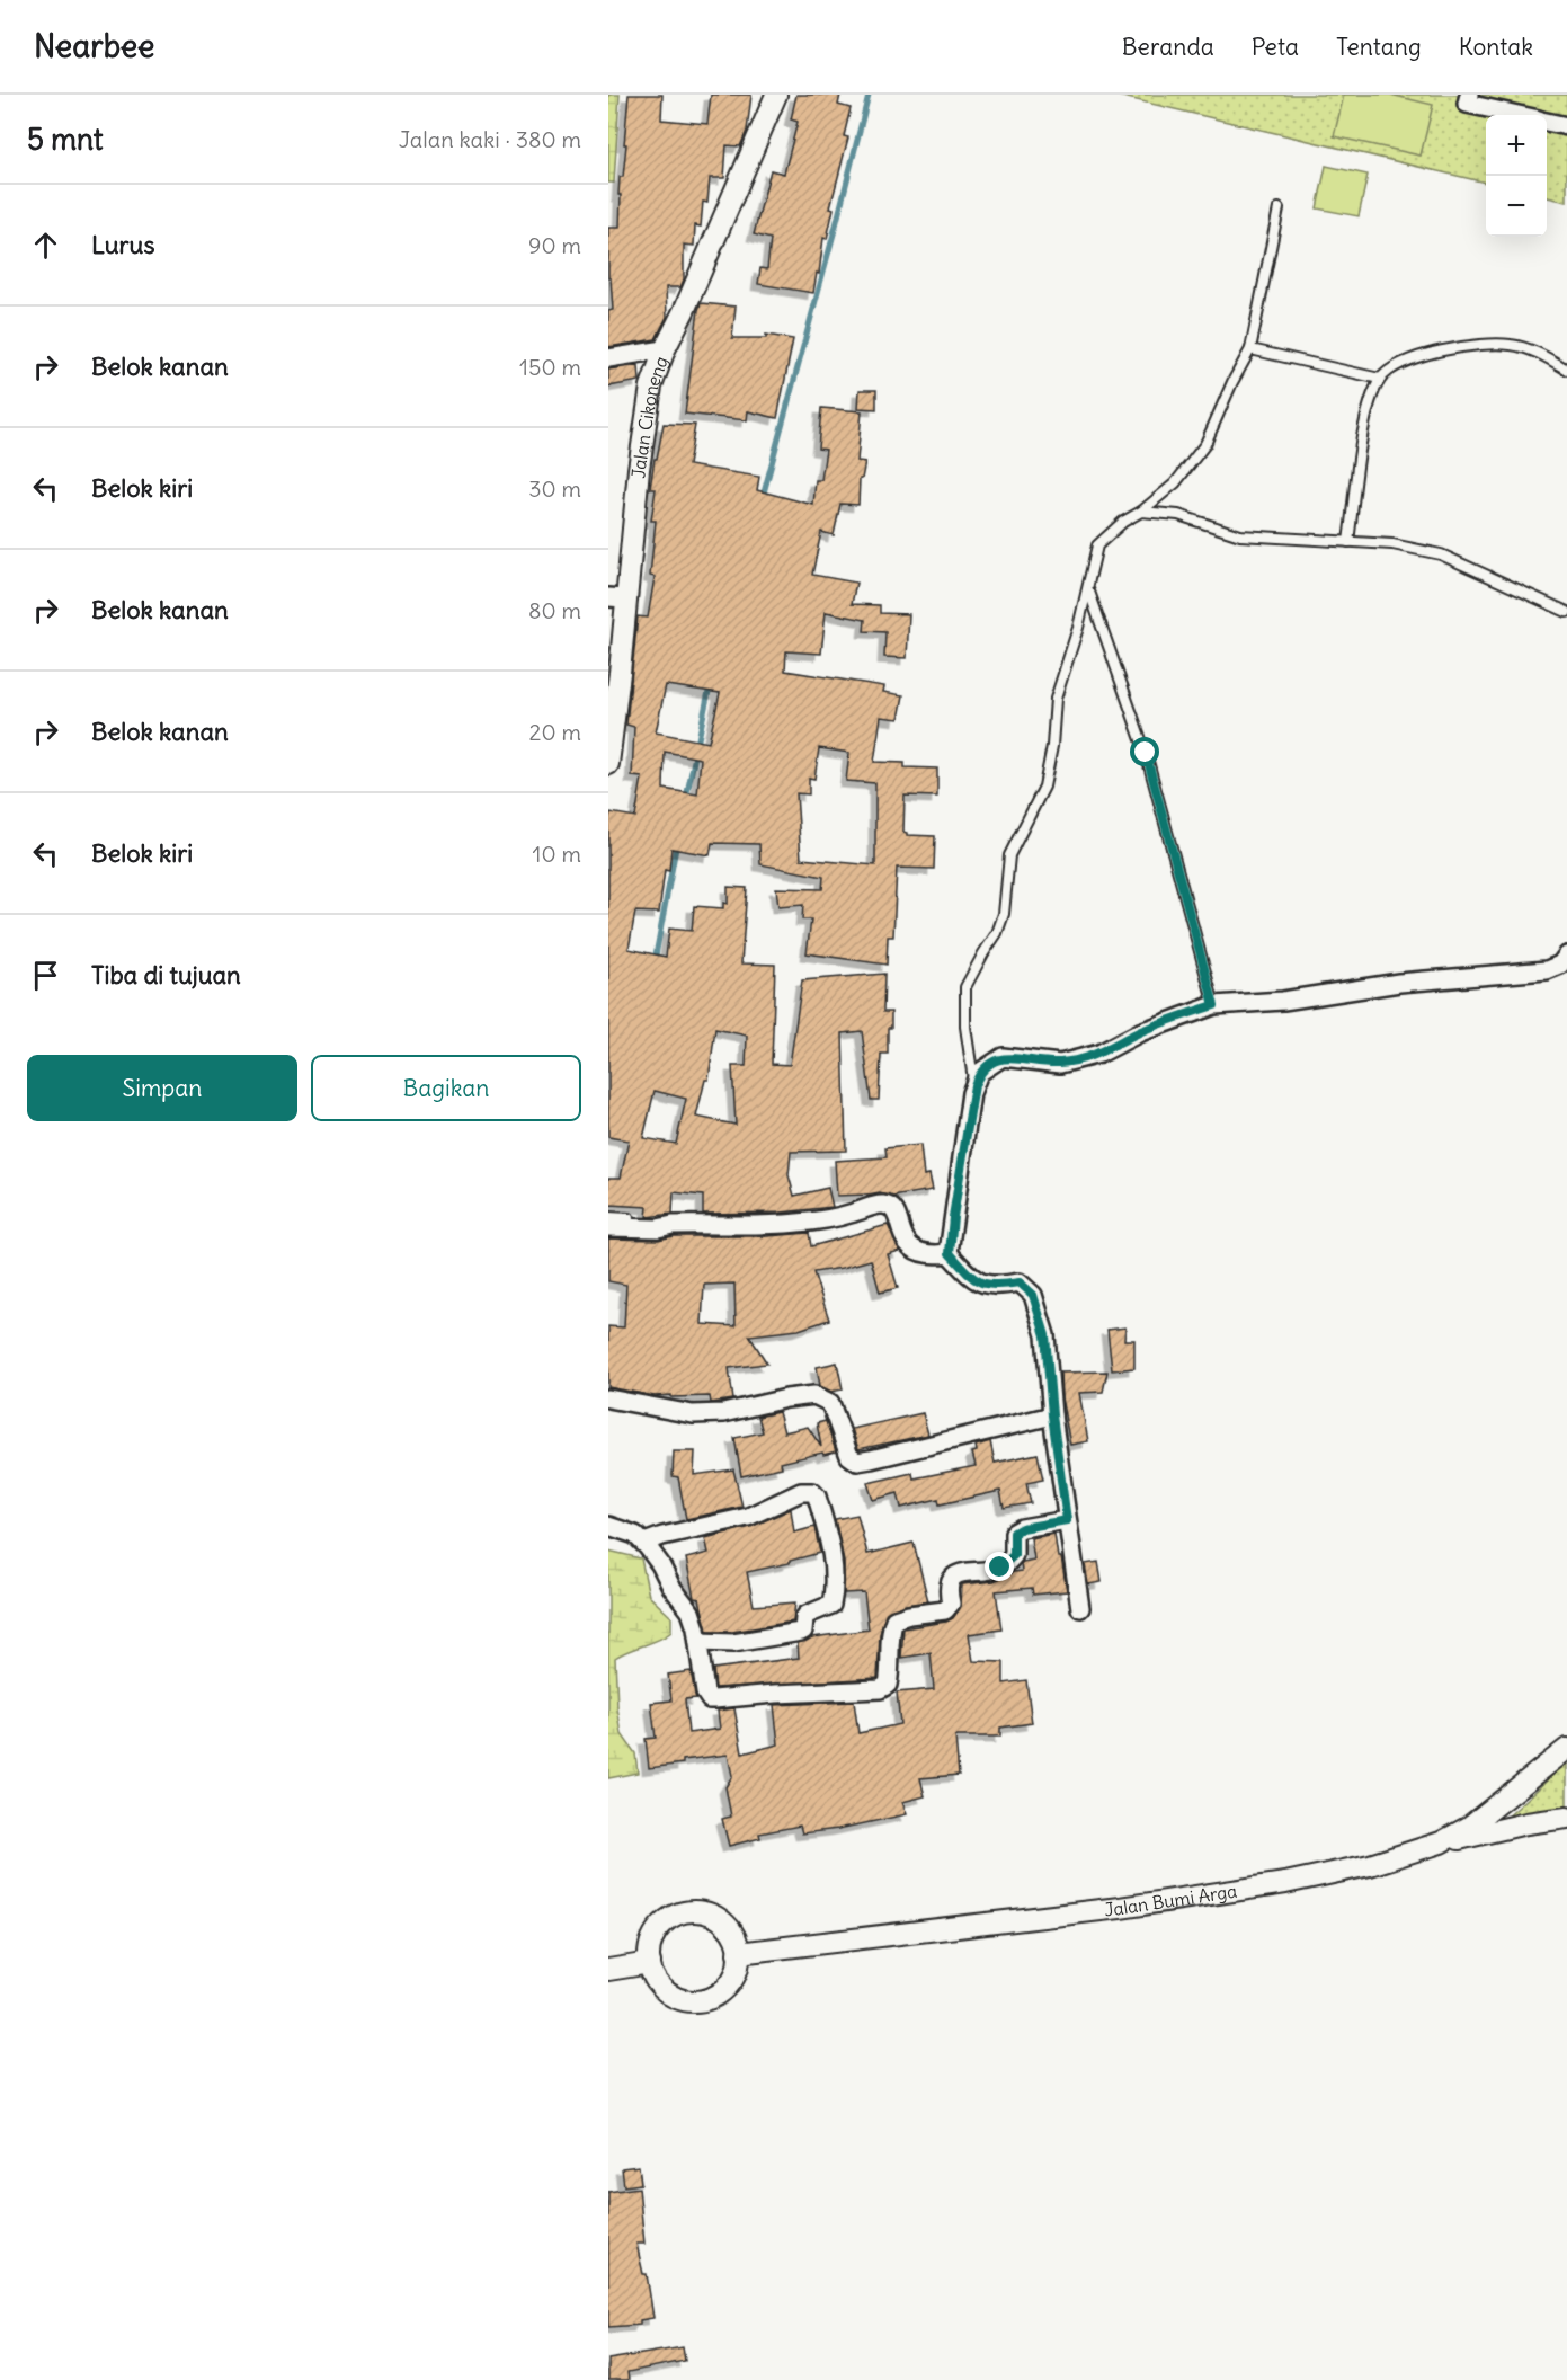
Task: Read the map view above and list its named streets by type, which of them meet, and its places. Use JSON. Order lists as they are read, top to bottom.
{
  "streets": {
    "street": ["Jalan Cikoneng", "Jalan Bumi Arga"]
  },
  "page": {
    "header": "Nearbee",
    "nav": [
      "Beranda",
      "Peta",
      "Tentang",
      "Kontak"
    ],
    "heading": ["5 mnt", "Jalan kaki · 380 m"],
    "map_buttons": ["+", "−"],
    "list": [
      ["Lurus", "90 m"],
      ["Belok kanan", "150 m"],
      ["Belok kiri", "30 m"],
      ["Belok kanan", "80 m"],
      ["Belok kanan", "20 m"],
      ["Belok kiri", "10 m"],
      "Tiba di tujuan"
    ],
    "buttons": ["Simpan", "Bagikan"]
  }
}
